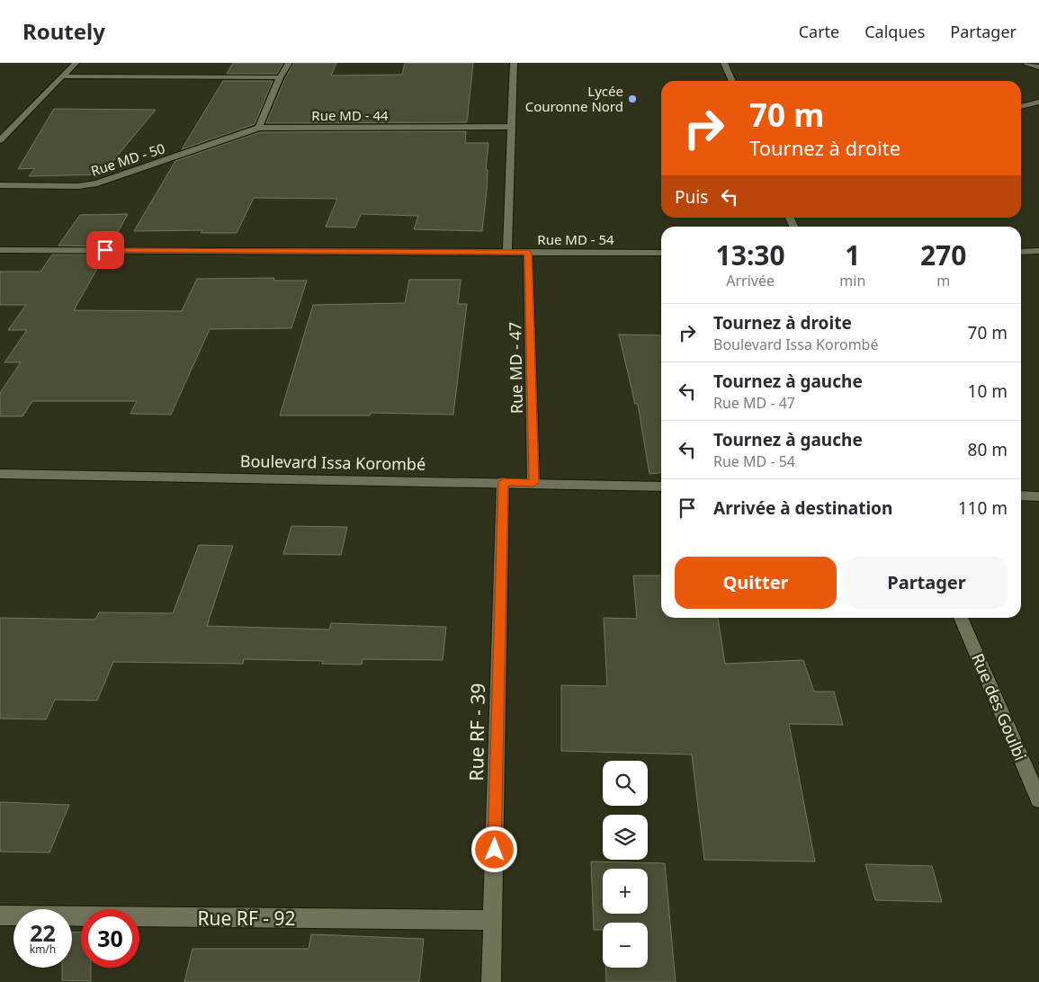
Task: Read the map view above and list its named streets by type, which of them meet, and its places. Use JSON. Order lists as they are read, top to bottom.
{
  "streets": {
    "street": [
      "Rue MD - 44",
      "Rue MD - 50",
      "Rue MD - 54",
      "Rue MD - 47",
      "Boulevard Issa Korombé",
      "Rue des Goulbi",
      "Rue RF - 39",
      "Rue RF - 92"
    ]
  },
  "crossings": [
    ["Rue MD - 44", "Rue MD - 50"],
    ["Rue MD - 54", "Rue MD - 47"],
    ["Rue MD - 47", "Boulevard Issa Korombé"],
    ["Boulevard Issa Korombé", "Rue RF - 39"],
    ["Rue RF - 39", "Rue RF - 92"]
  ],
  "places": ["Lycée Couronne Nord"],
  "page": {
    "header": "Routely",
    "nav": ["Carte", "Calques", "Partager"],
    "turn": ["70 m", "Tournez à droite"],
    "then": "Puis",
    "eta": [
      "13:30",
      "Arrivée",
      "1",
      "min",
      "270",
      "m"
    ],
    "list": [
      {
        "name": "Tournez à droite",
        "note": "Boulevard Issa Korombé",
        "value": "70 m"
      },
      {
        "name": "Tournez à gauche",
        "note": "Rue MD - 47",
        "value": "10 m"
      },
      {
        "name": "Tournez à gauche",
        "note": "Rue MD - 54",
        "value": "80 m"
      },
      {
        "name": "Arrivée à destination",
        "value": "110 m"
      }
    ],
    "buttons": ["Quitter", "Partager"],
    "map_buttons": ["+", "−"],
    "speed": "22 km/h",
    "limit": "30"
  }
}
